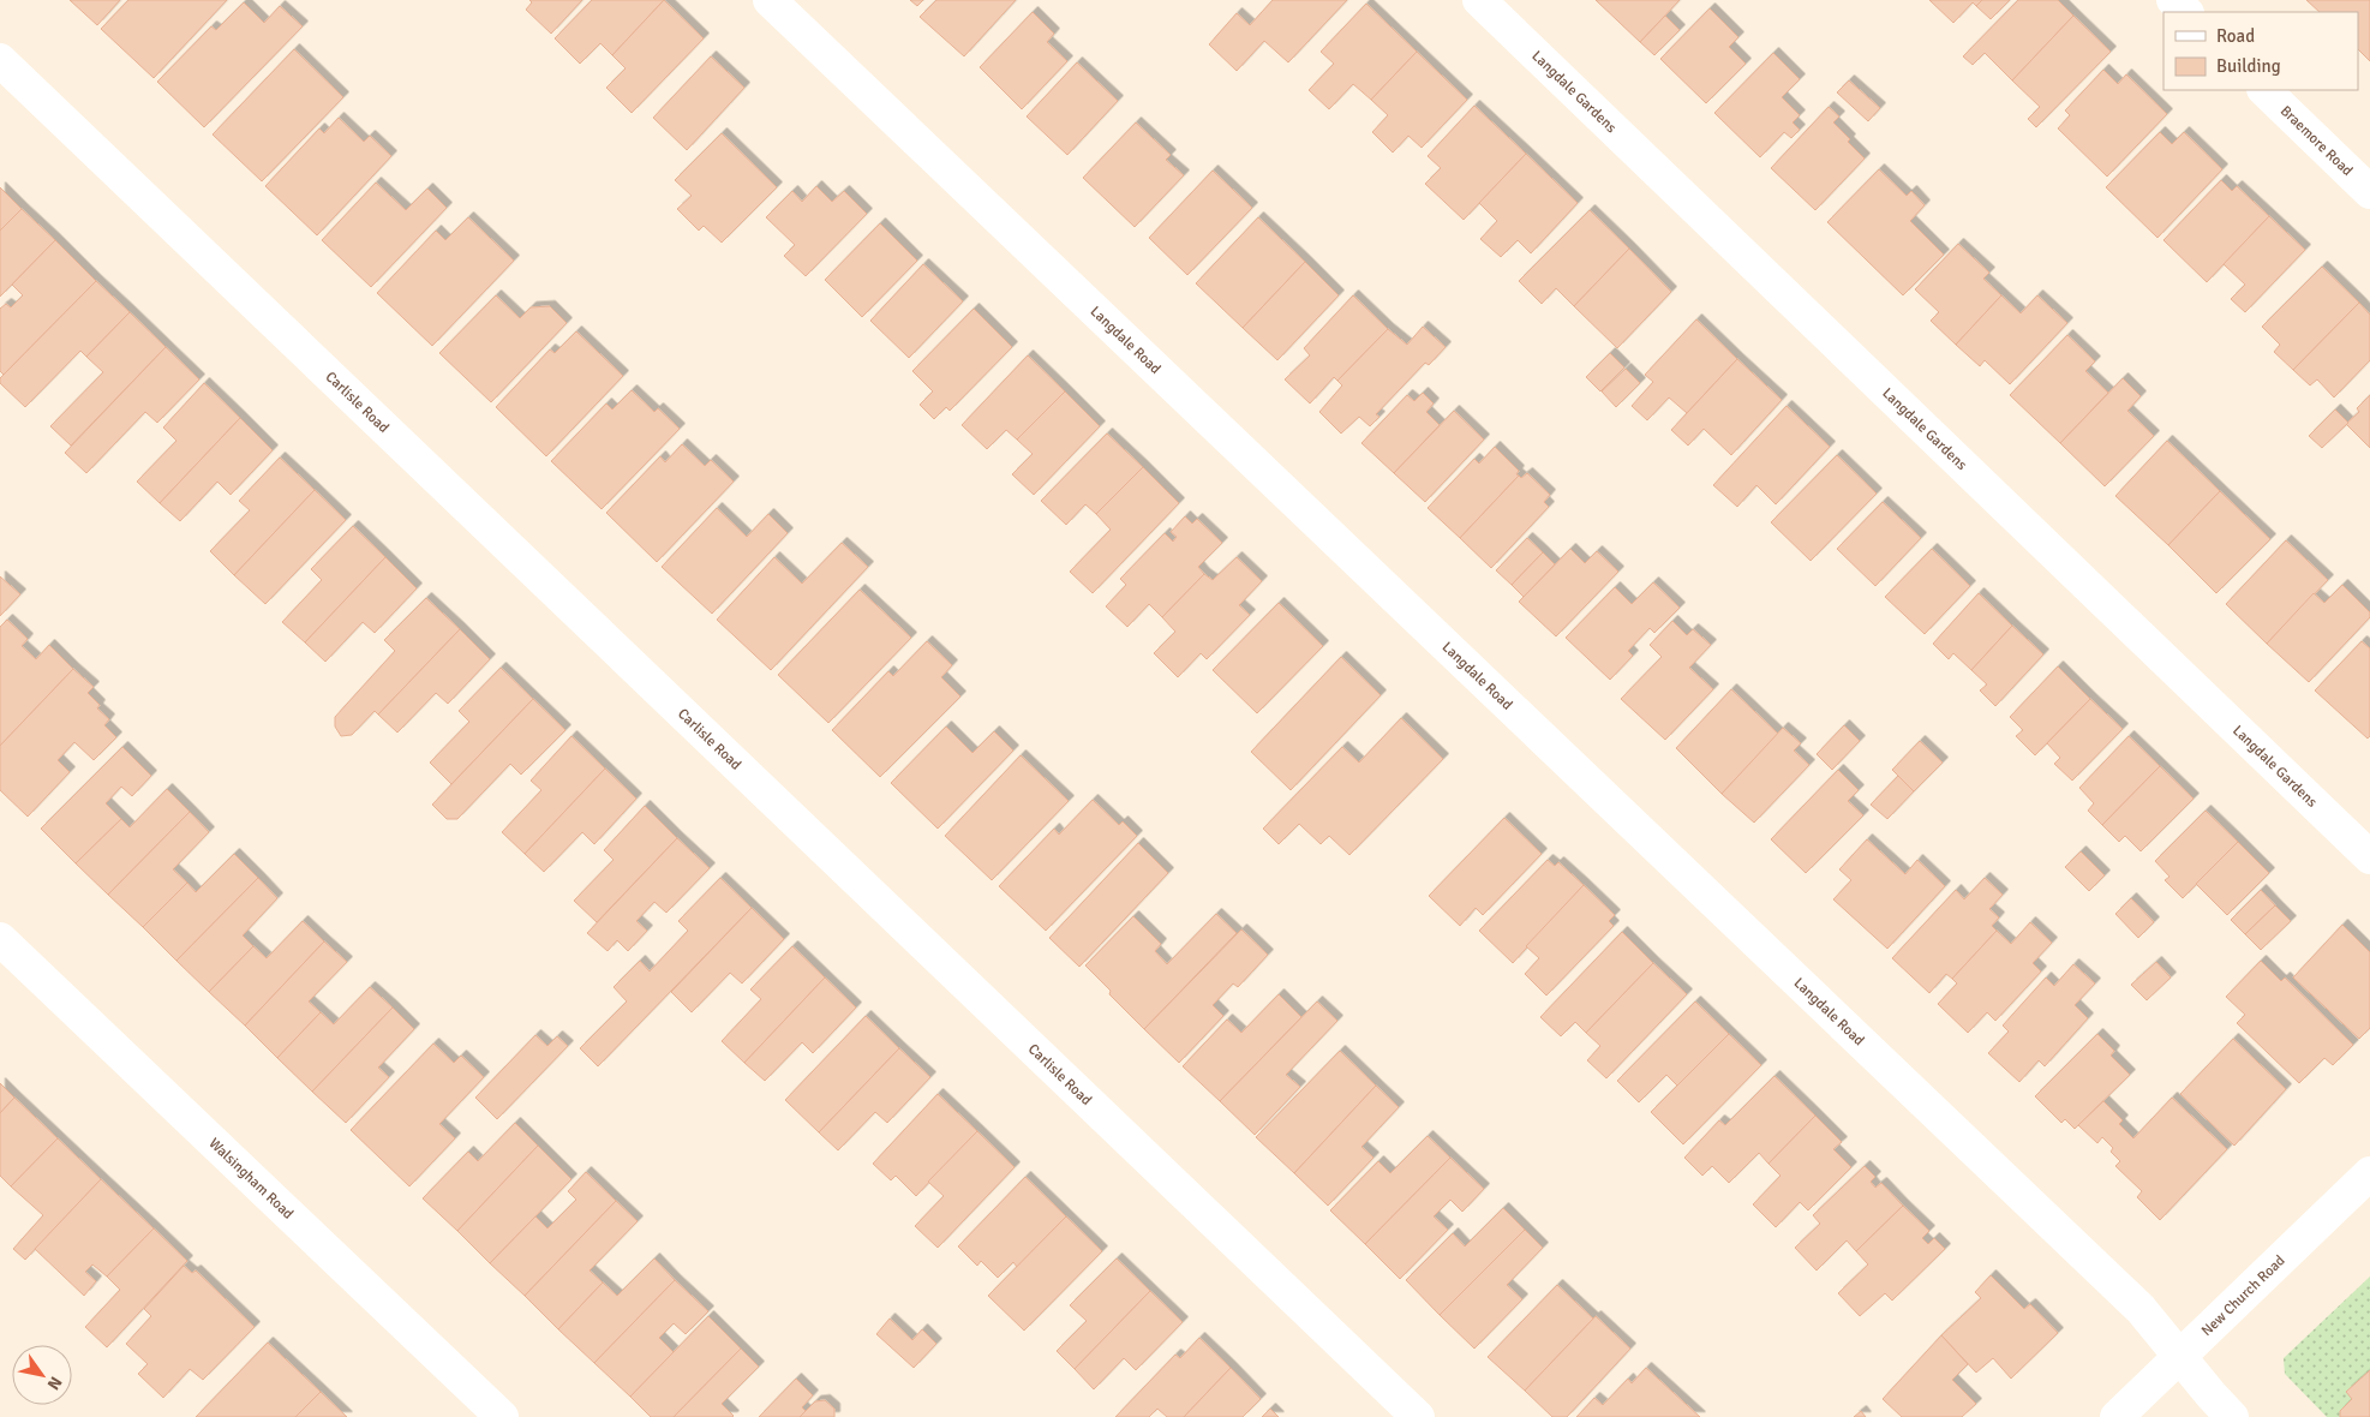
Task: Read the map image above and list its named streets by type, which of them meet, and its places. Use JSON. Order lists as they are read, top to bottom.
{
  "streets": {
    "street": [
      "Langdale Gardens",
      "Braemore Road",
      "Langdale Road",
      "Carlisle Road",
      "Walsingham Road",
      "New Church Road"
    ]
  },
  "crossings": [
    ["Langdale Road", "New Church Road"]
  ],
  "legend": ["Road", "Building"],
  "north": "bottom right"
}
